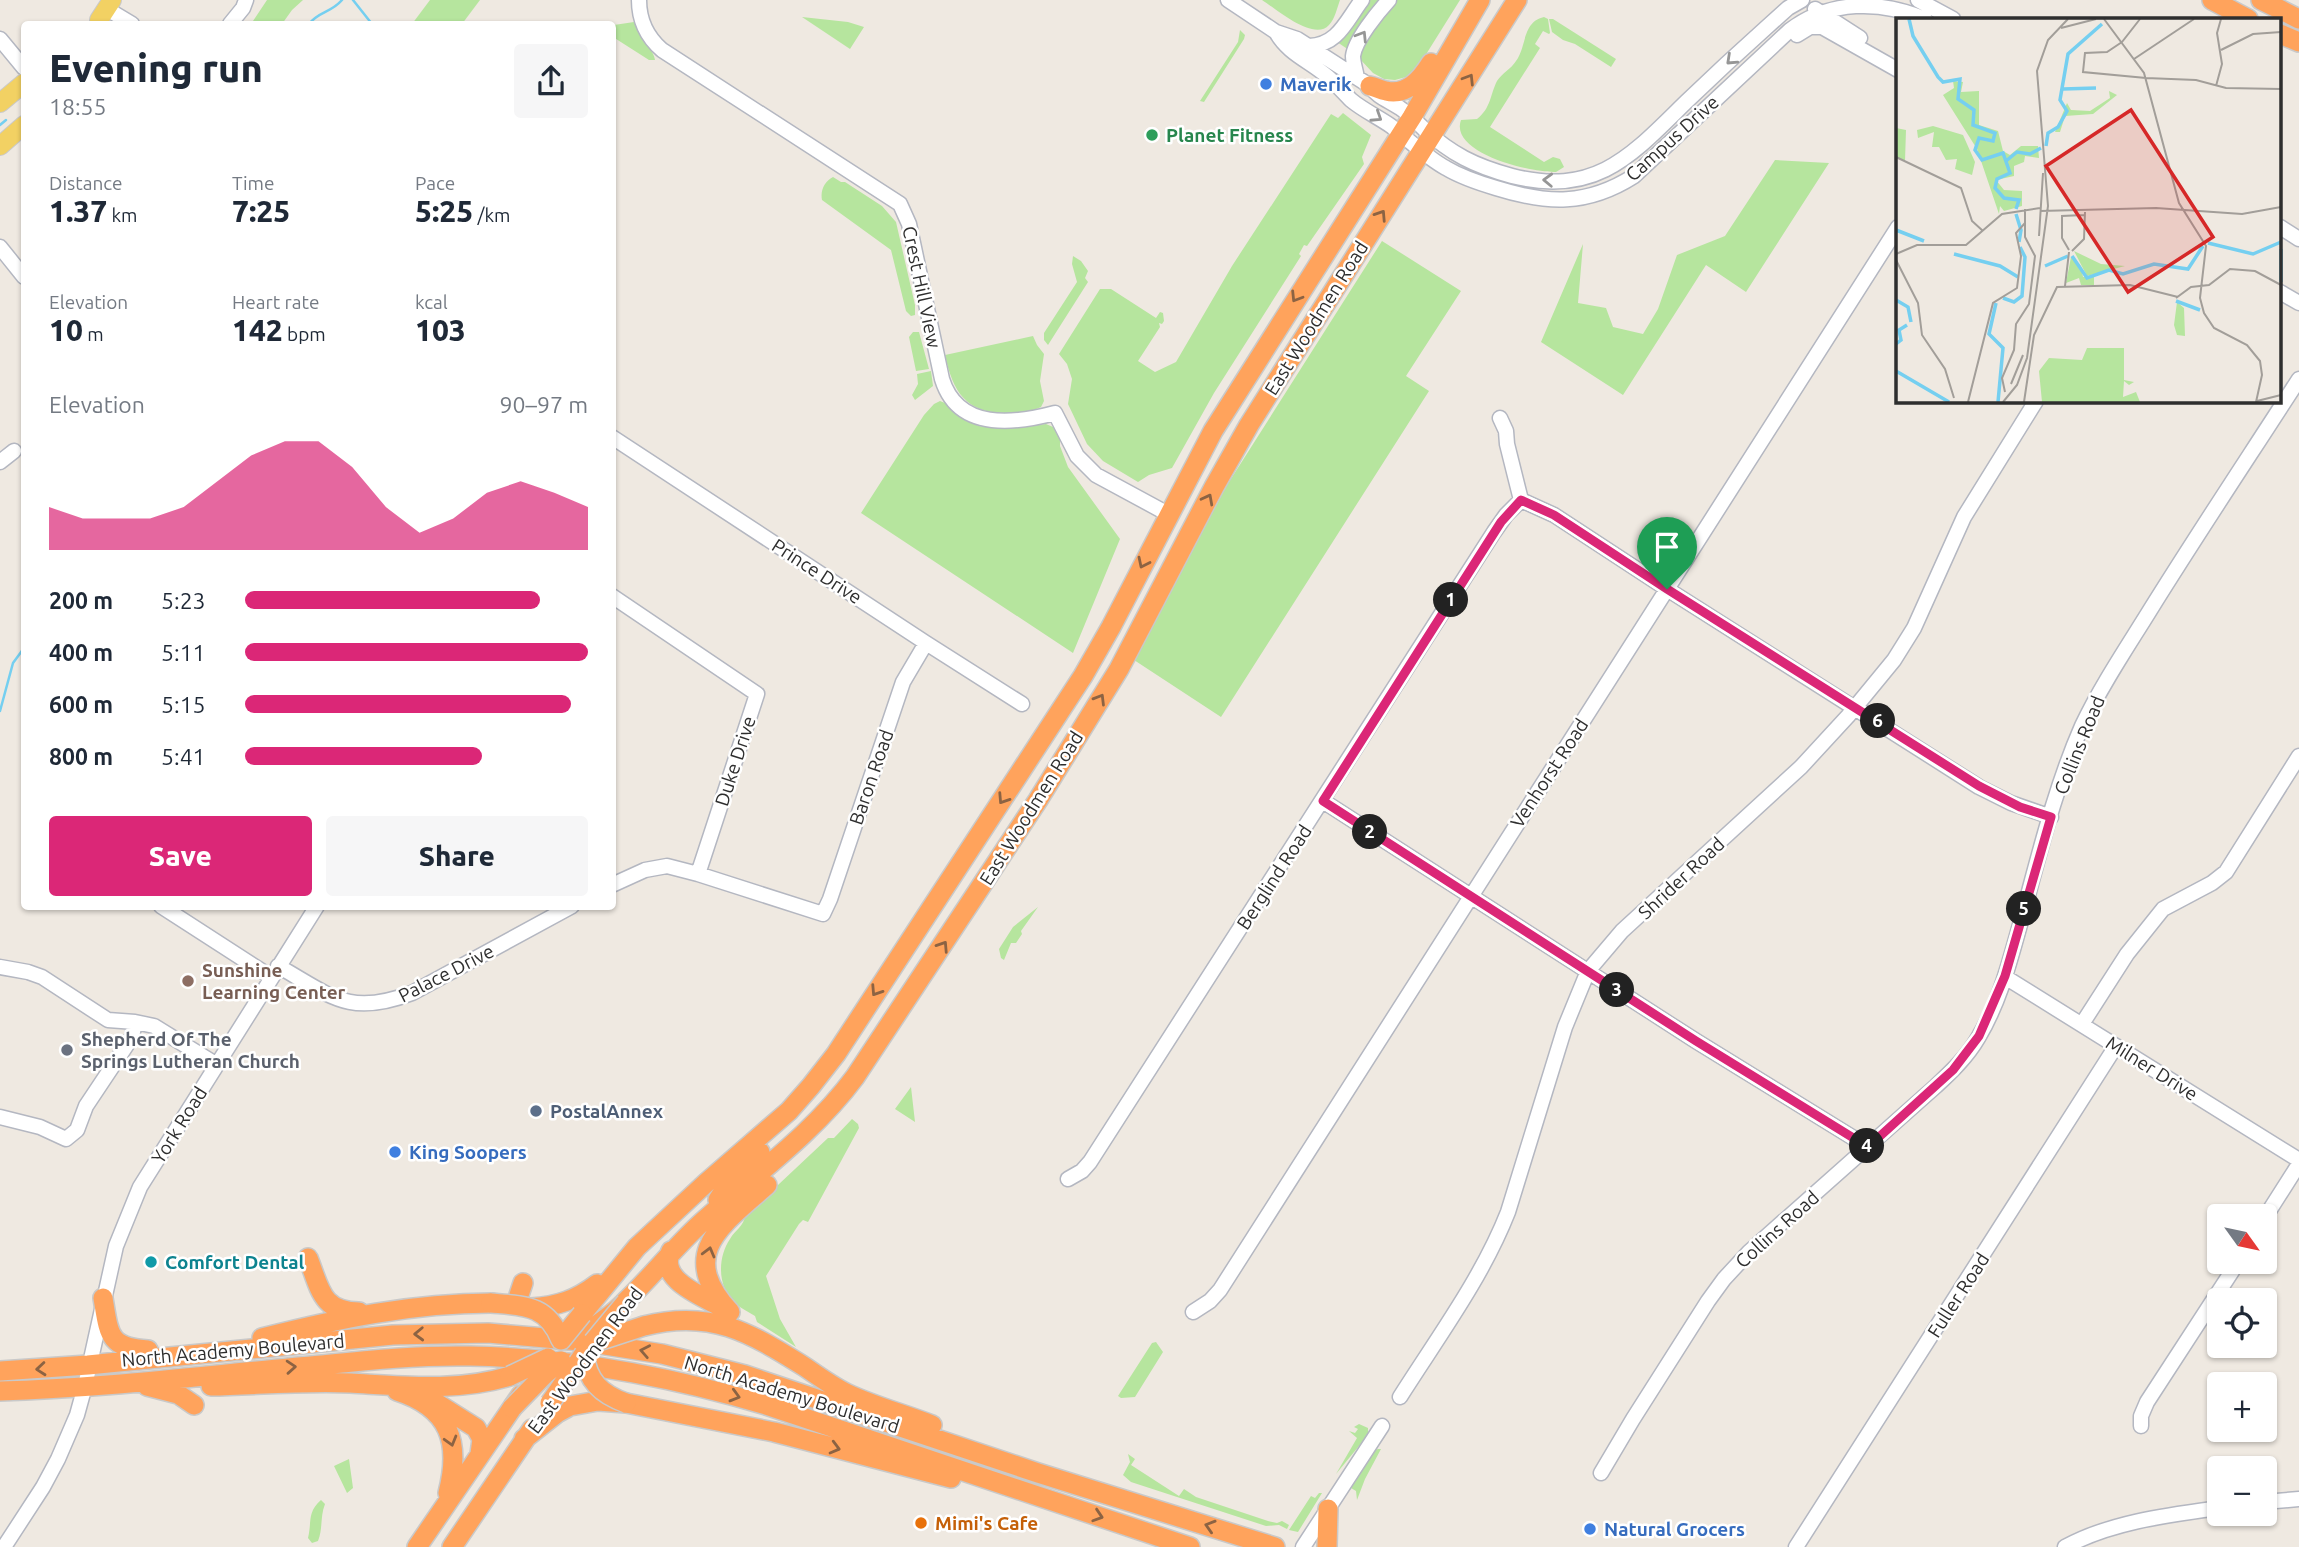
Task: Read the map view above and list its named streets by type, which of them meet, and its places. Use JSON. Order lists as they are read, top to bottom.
{
  "streets": {
    "highway": ["East Woodmen Road", "North Academy Boulevard"],
    "street": [
      "Campus Drive",
      "Crest Hill View",
      "Prince Drive",
      "Collins Road",
      "Duke Drive",
      "Venhorst Road",
      "Baron Road",
      "Berglind Road",
      "Shrider Road",
      "Palace Drive",
      "Milner Drive",
      "York Road",
      "Fuller Road"
    ]
  },
  "crossings": [
    ["Campus Drive", "East Woodmen Road"],
    ["Crest Hill View", "East Woodmen Road"],
    ["Prince Drive", "Baron Road"],
    ["Collins Road", "Milner Drive"],
    ["Duke Drive", "Baron Road"],
    ["Palace Drive", "York Road"],
    ["Milner Drive", "Fuller Road"],
    ["York Road", "North Academy Boulevard"]
  ],
  "places": [
    "Maverik",
    "Planet Fitness",
    "Sunshine Learning Center",
    "Shepherd Of The Springs Lutheran Church",
    "PostalAnnex",
    "King Soopers",
    "Comfort Dental",
    "Mimi's Cafe",
    "Natural Grocers"
  ],
  "north": "bottom right",
  "page": {
    "heading": ["Evening run", "18:55"],
    "stats": [
      ["Distance", "1.37 km"],
      ["Time", "7:25"],
      ["Pace", "5:25 /km"],
      ["Elevation", "10 m"],
      ["Heart rate", "142 bpm"],
      ["kcal", "103"]
    ],
    "chart": ["Elevation", "90–97 m"],
    "list": [
      {
        "name": "200 m",
        "note": "5:23"
      },
      {
        "name": "400 m",
        "note": "5:11"
      },
      {
        "name": "600 m",
        "note": "5:15"
      },
      {
        "name": "800 m",
        "note": "5:41"
      }
    ],
    "pins": [
      "1",
      "6",
      "2",
      "5",
      "3",
      "4"
    ],
    "buttons": ["Save", "Share"],
    "map_buttons": ["+", "−"]
  }
}
